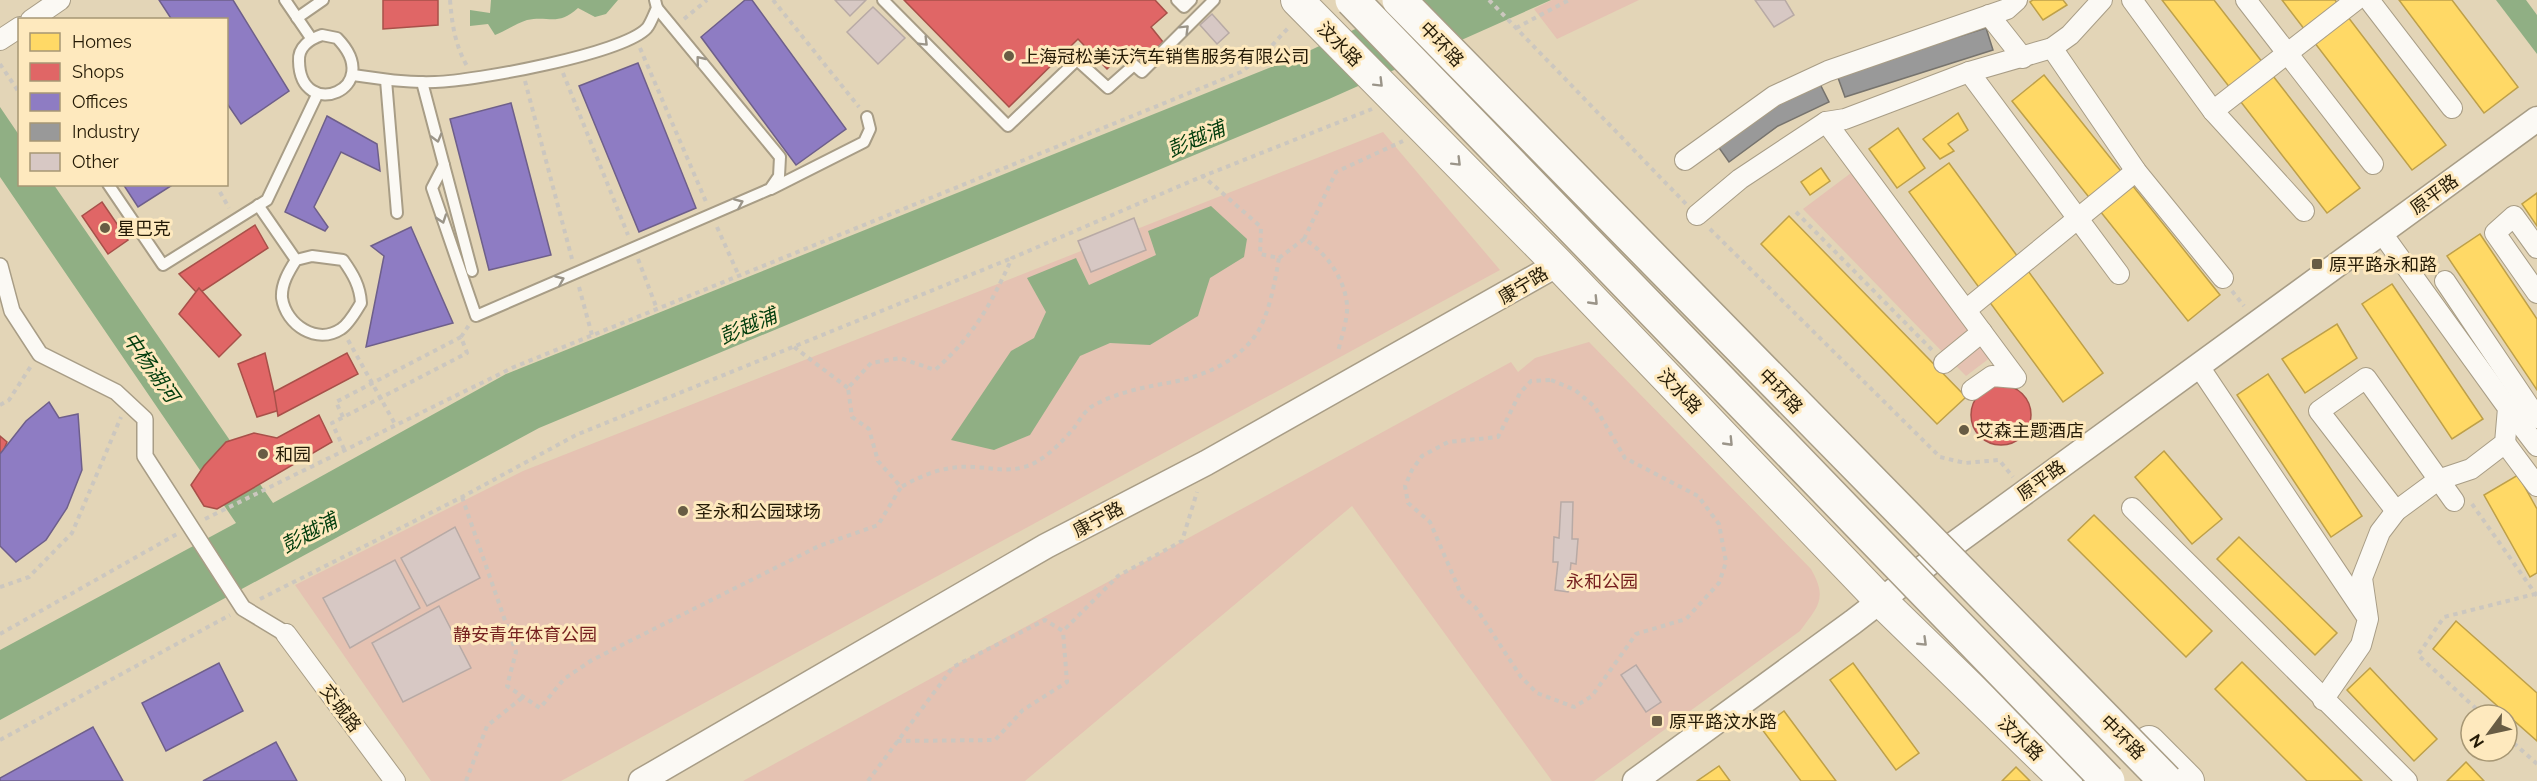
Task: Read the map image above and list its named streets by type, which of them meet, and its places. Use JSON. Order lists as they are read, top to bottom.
{
  "streets": {
    "highway": ["中环路"],
    "main road": ["汶水路"],
    "street": ["原平路", "康宁路", "交城路"]
  },
  "crossings": [
    ["汶水路", "原平路"],
    ["汶水路", "康宁路"]
  ],
  "water": ["彭越浦", "中杨湖河"],
  "parks": ["永和公园", "静安青年体育公园"],
  "places": {
    "other": [
      "上海冠松美沃汽车销售服务有限公司",
      "星巴克",
      "艾森主题酒店",
      "和园",
      "圣永和公园球场"
    ],
    "transit": ["原平路永和路", "原平路汶水路"]
  },
  "legend": [
    "Homes",
    "Shops",
    "Offices",
    "Industry",
    "Other"
  ],
  "north": "bottom left"
}
